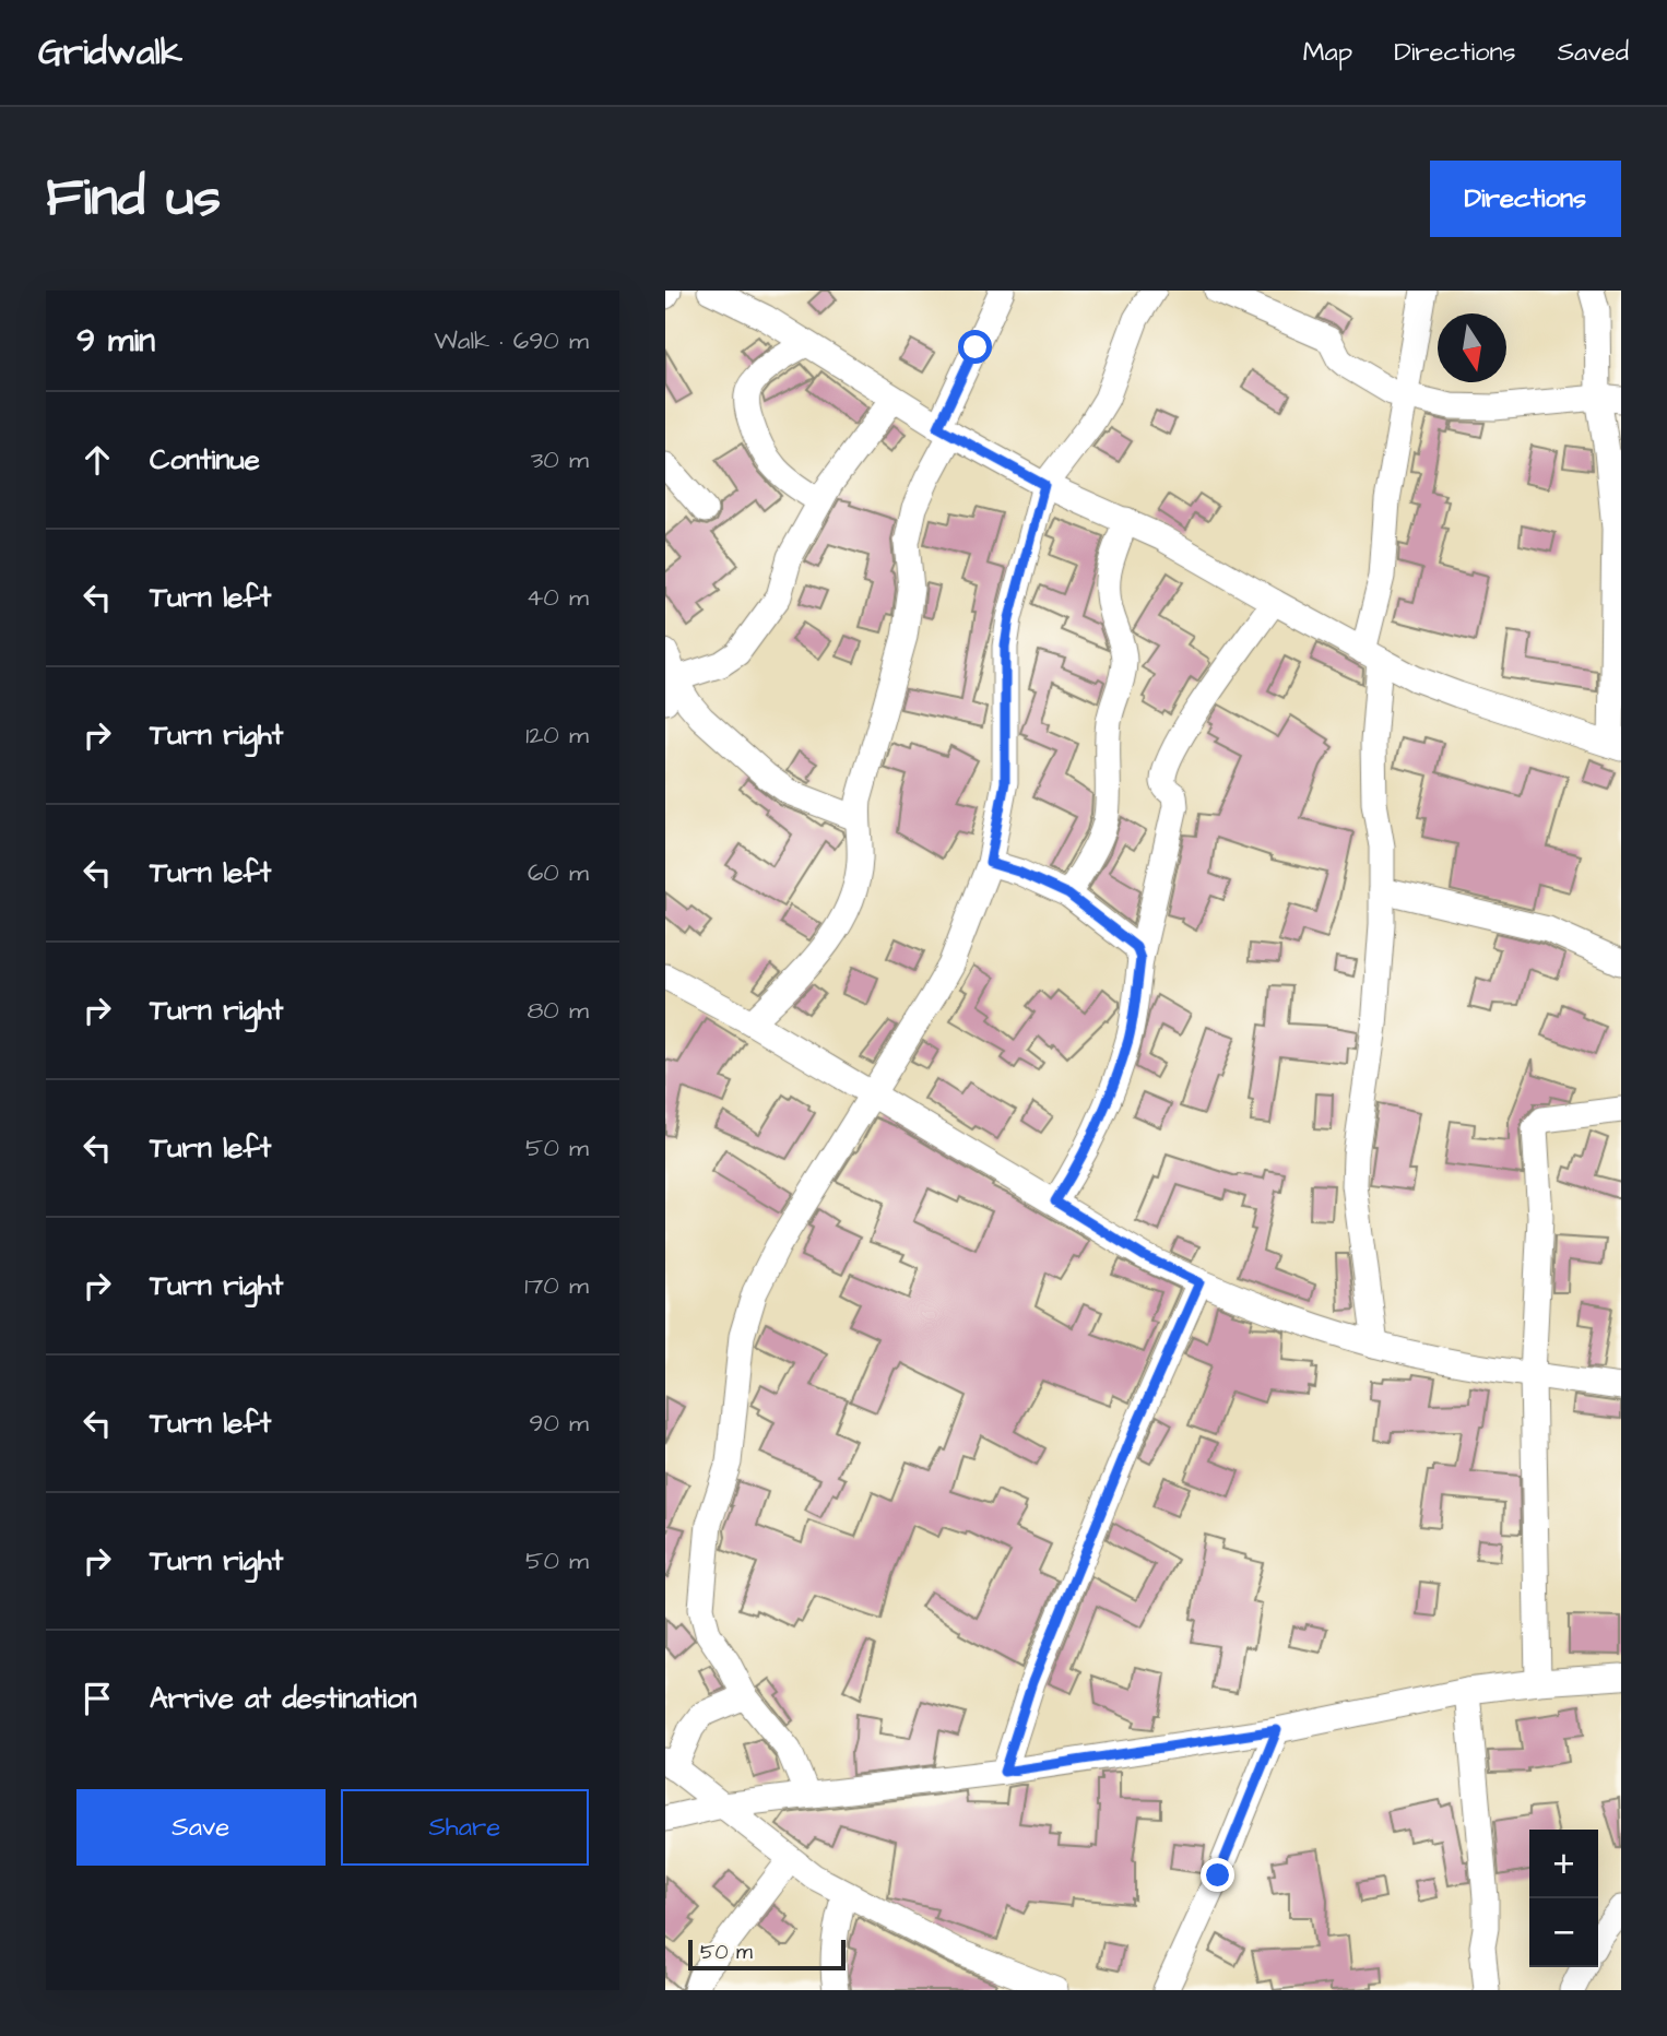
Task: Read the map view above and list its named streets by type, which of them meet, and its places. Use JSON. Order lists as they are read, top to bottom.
{
  "scale_bar": "50 m",
  "north": "bottom",
  "page": {
    "header": "Gridwalk",
    "nav": ["Map", "Directions", "Saved"],
    "buttons": [
      "Directions",
      ["Save", "Share"]
    ],
    "title": "Find us",
    "heading": ["9 min", "Walk · 690 m"],
    "list": [
      ["Continue", "30 m"],
      ["Turn left", "40 m"],
      ["Turn right", "120 m"],
      ["Turn left", "60 m"],
      ["Turn right", "80 m"],
      ["Turn left", "50 m"],
      ["Turn right", "170 m"],
      ["Turn left", "90 m"],
      ["Turn right", "50 m"],
      "Arrive at destination"
    ],
    "map_buttons": ["+", "−"],
    "scale": "50 m"
  }
}
